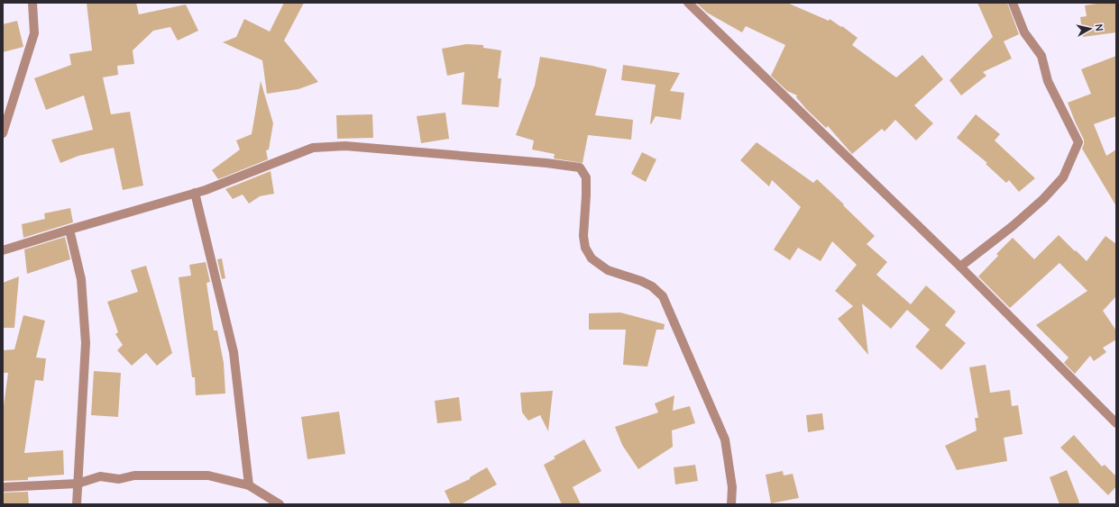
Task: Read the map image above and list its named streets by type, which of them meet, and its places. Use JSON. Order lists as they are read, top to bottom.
{
  "north": "right"
}
